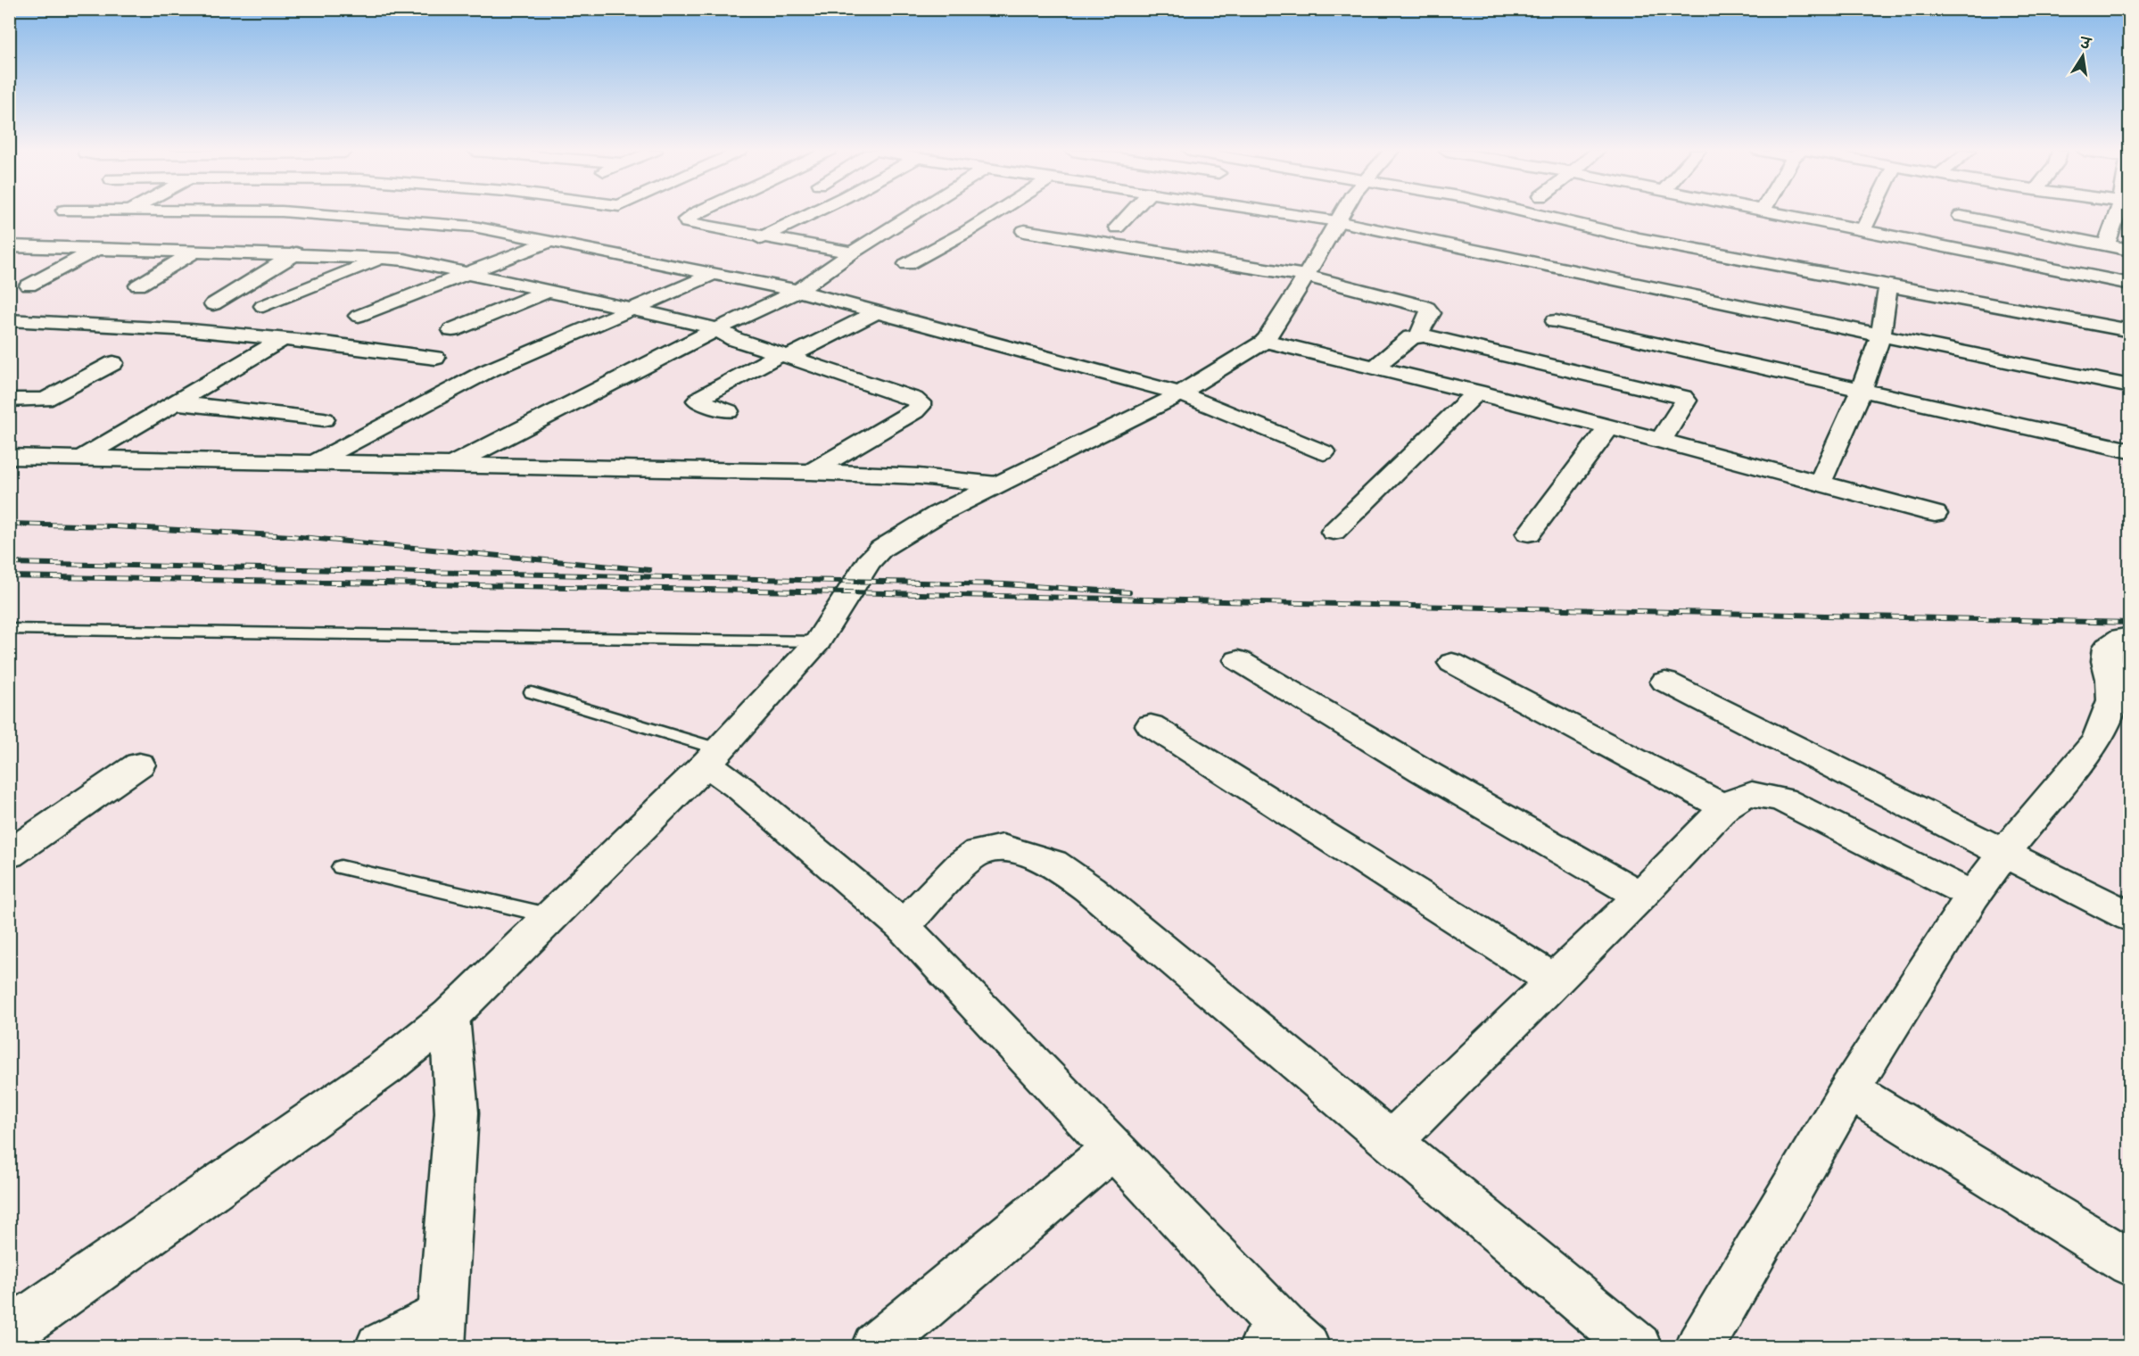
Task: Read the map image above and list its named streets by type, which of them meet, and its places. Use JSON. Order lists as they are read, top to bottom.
{
  "north": "top"
}
